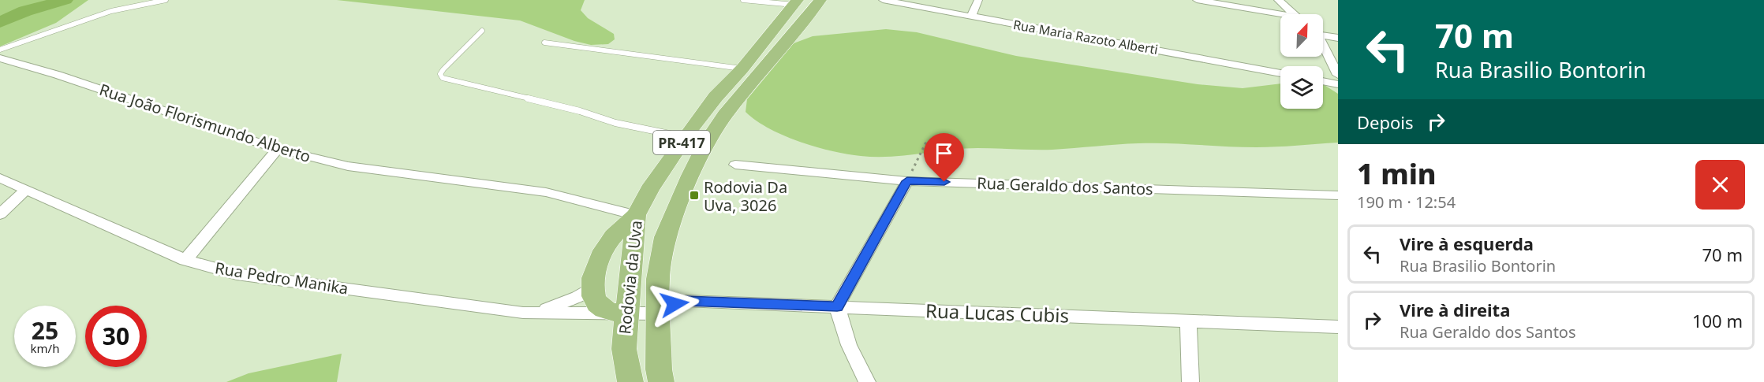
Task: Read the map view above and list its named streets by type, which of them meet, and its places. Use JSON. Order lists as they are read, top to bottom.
{
  "streets": {
    "main road": ["PR-417", "Rodovia da Uva"],
    "street": [
      "Rua Maria Razoto Alberti",
      "Rua João Florismundo Alberto",
      "Rua Geraldo dos Santos",
      "Rua Pedro Manika",
      "Rua Lucas Cubis"
    ]
  },
  "crossings": [
    ["Rua João Florismundo Alberto", "Rodovia da Uva"],
    ["Rodovia da Uva", "Rua Pedro Manika"],
    ["Rodovia da Uva", "Rua Lucas Cubis"],
    ["Rua Pedro Manika", "Rua Lucas Cubis"]
  ],
  "places": {
    "transit": ["Rodovia Da Uva, 3026"]
  },
  "north": "top right",
  "page": {
    "turn": ["70 m", "Rua Brasilio Bontorin"],
    "then": "Depois",
    "heading": ["1 min", "190 m · 12:54"],
    "list": [
      {
        "name": "Vire à esquerda",
        "note": "Rua Brasilio Bontorin",
        "value": "70 m"
      },
      {
        "name": "Vire à direita",
        "note": "Rua Geraldo dos Santos",
        "value": "100 m"
      }
    ],
    "speed": "25 km/h",
    "limit": "30"
  }
}
